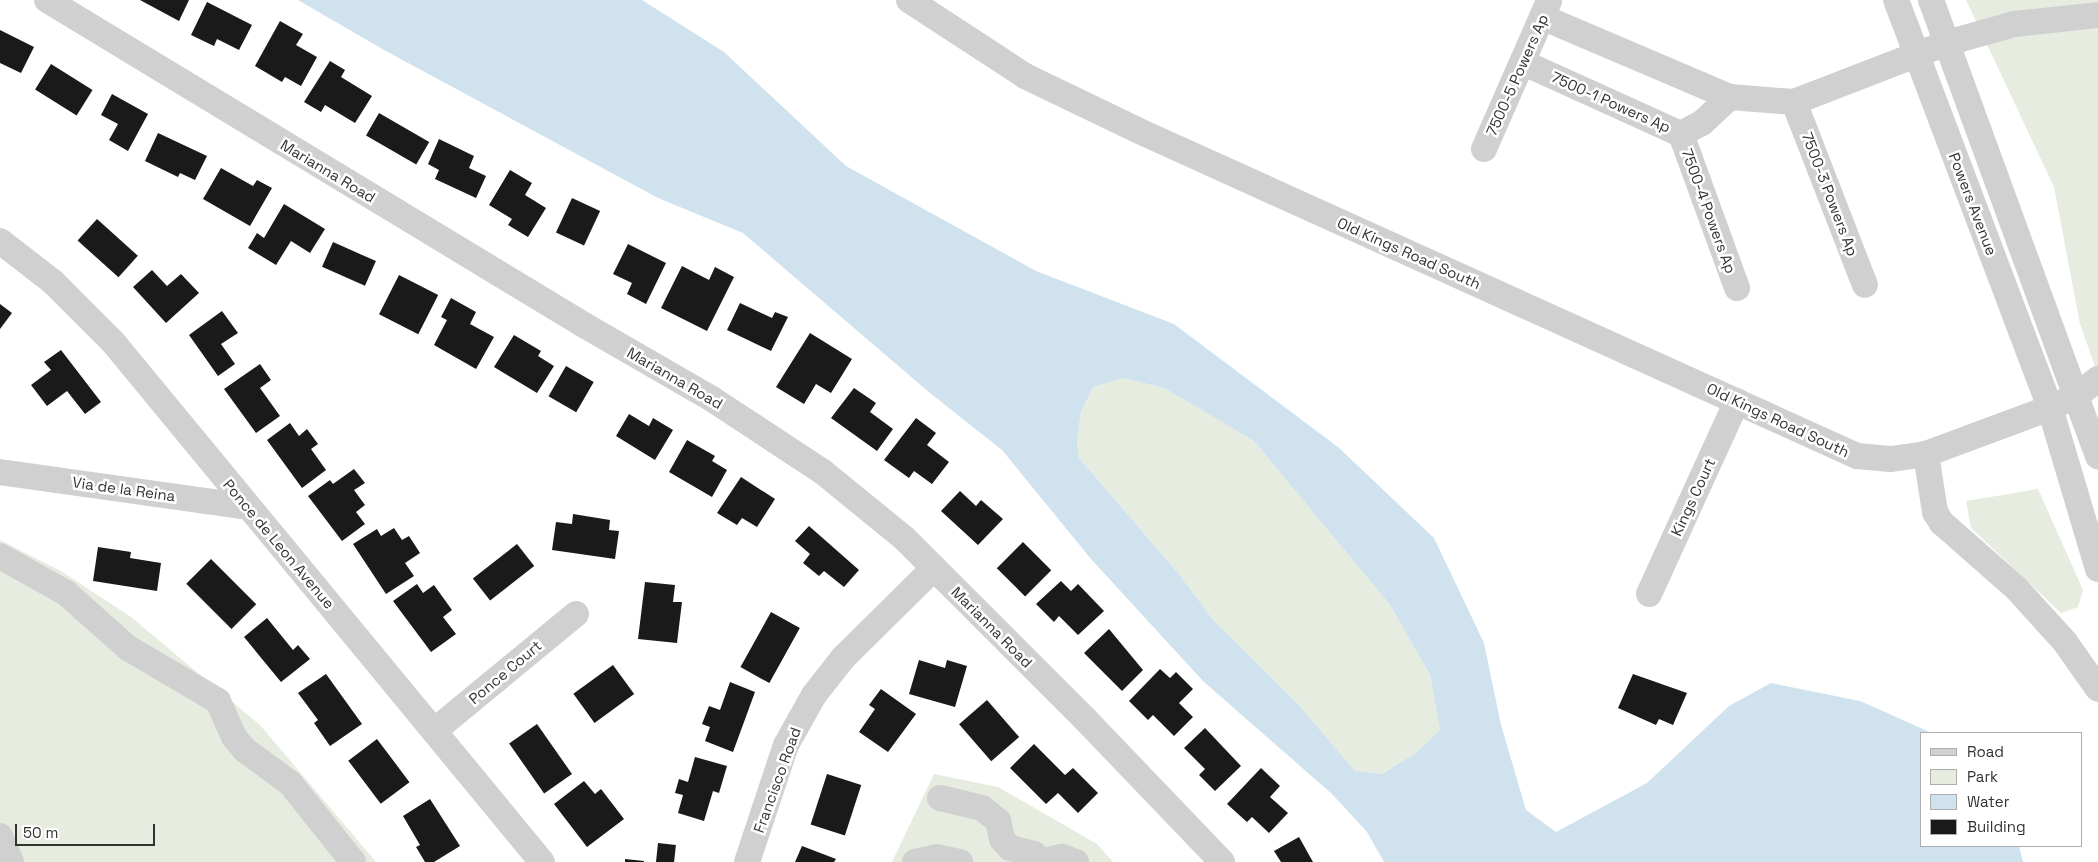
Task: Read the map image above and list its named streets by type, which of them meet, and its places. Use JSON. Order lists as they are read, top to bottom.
{
  "streets": {
    "street": [
      "7500-5 Powers Ap",
      "7500-1 Powers Ap",
      "Marianna Road",
      "7500-3 Powers Ap",
      "Powers Avenue",
      "7500-4 Powers Ap",
      "Old Kings Road South",
      "Via de la Reina",
      "Kings Court",
      "Ponce de Leon Avenue",
      "Ponce Court",
      "Francisco Road"
    ]
  },
  "crossings": [
    ["7500-5 Powers Ap", "7500-1 Powers Ap"],
    ["7500-1 Powers Ap", "7500-4 Powers Ap"],
    ["Marianna Road", "Francisco Road"],
    ["Powers Avenue", "Old Kings Road South"],
    ["Old Kings Road South", "Kings Court"],
    ["Via de la Reina", "Ponce de Leon Avenue"],
    ["Ponce de Leon Avenue", "Ponce Court"]
  ],
  "legend": [
    "Road",
    "Park",
    "Water",
    "Building"
  ],
  "scale_bar": "50 m"
}
